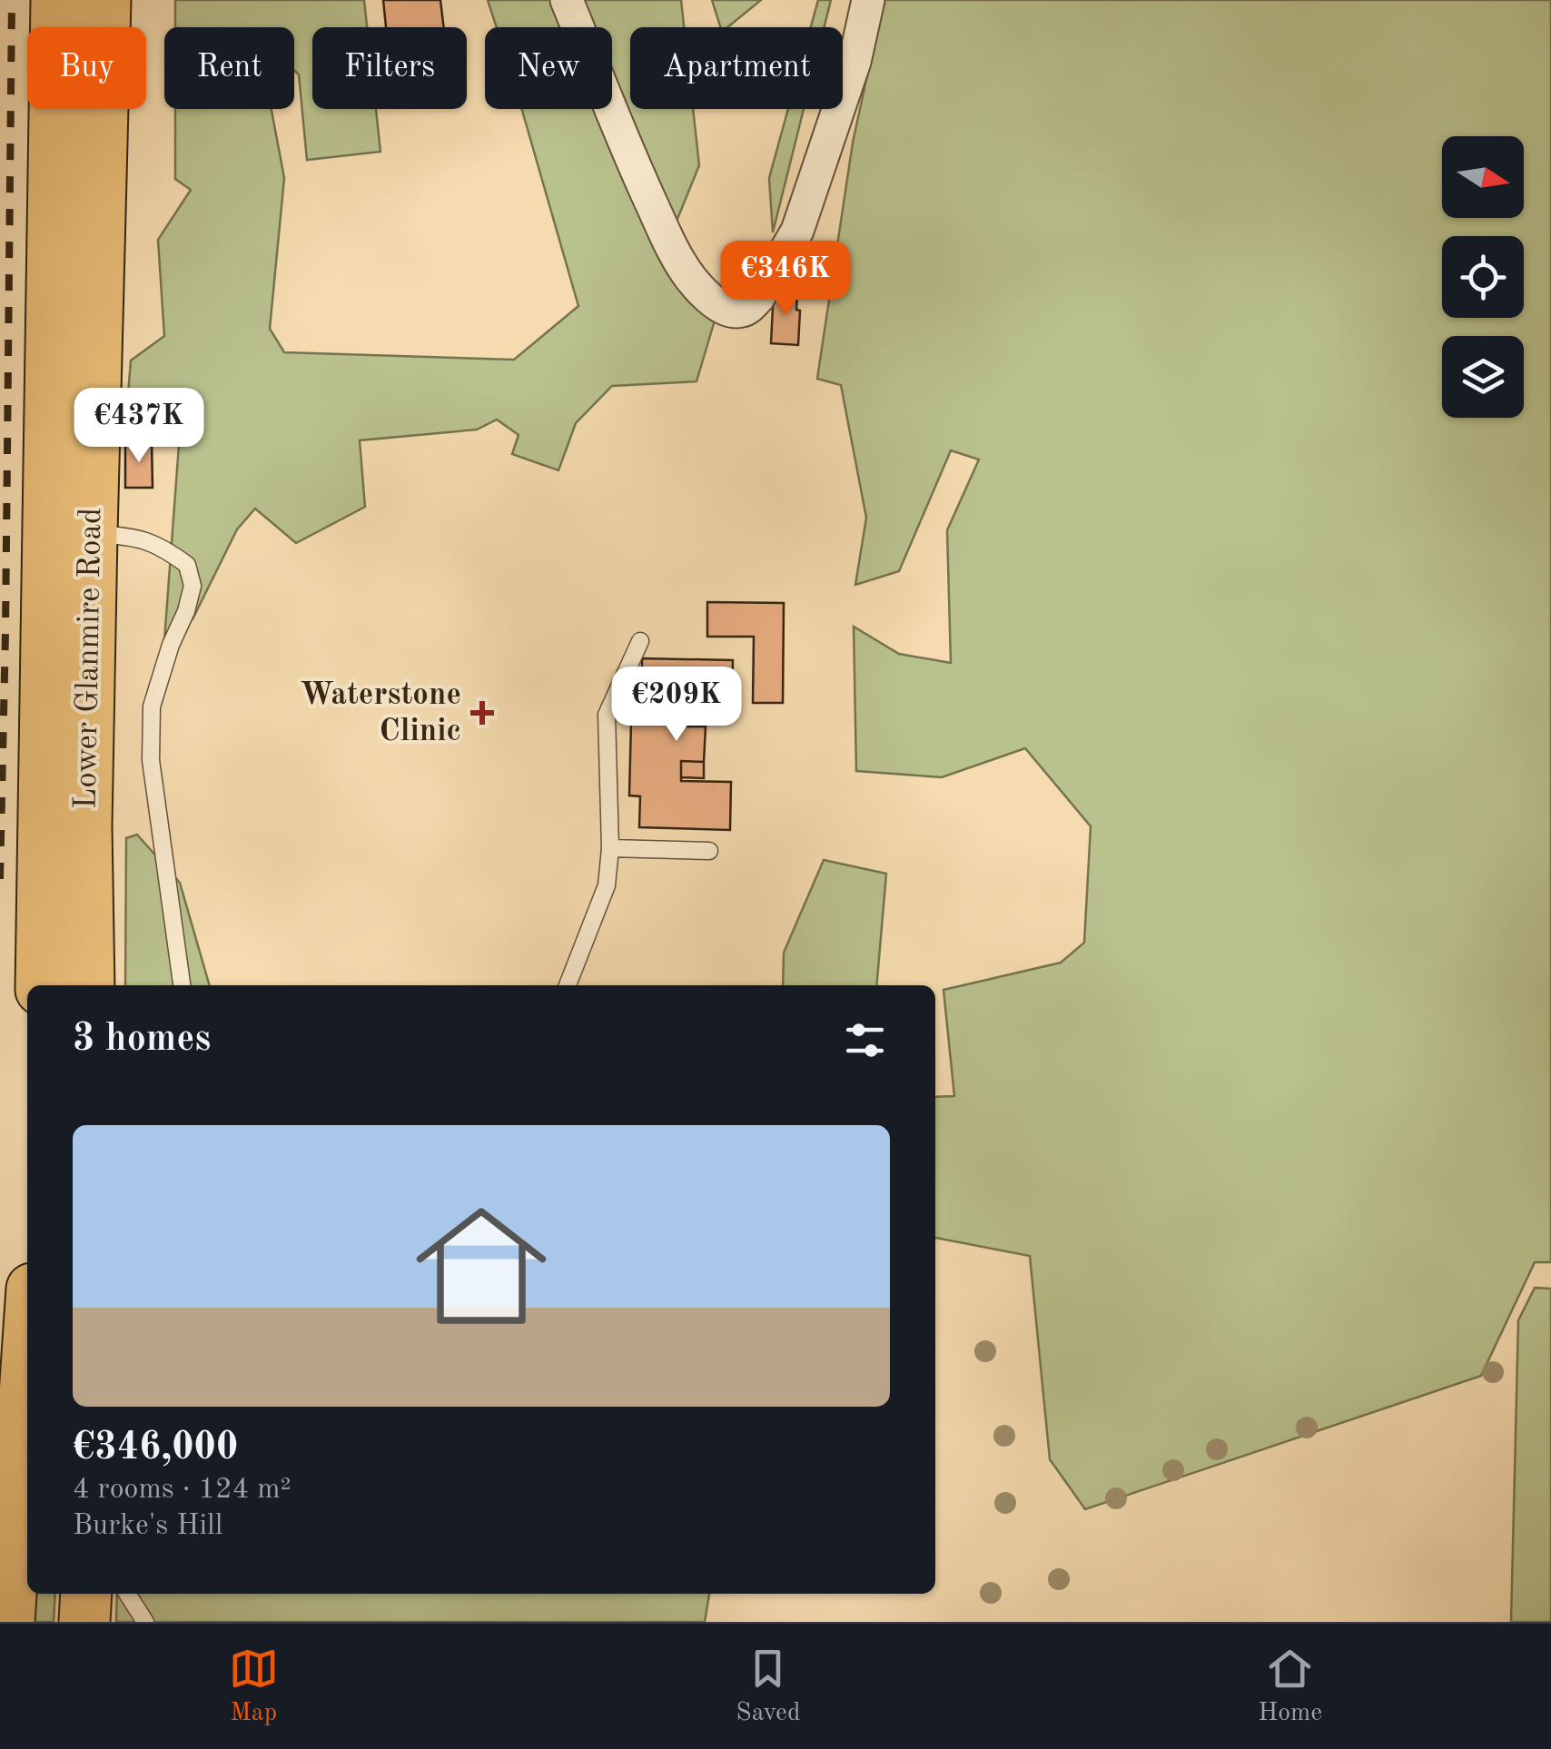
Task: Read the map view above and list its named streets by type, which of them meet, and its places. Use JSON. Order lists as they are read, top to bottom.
{
  "streets": {
    "highway": ["Lower Glanmire Road"]
  },
  "places": {
    "health": ["Waterstone Clinic"]
  },
  "north": "right",
  "page": {
    "chip": [
      "Buy",
      "Rent",
      "Filters",
      "New",
      "Apartment"
    ],
    "price": ["€346K", "€437K", "€209K"],
    "heading": "3 homes",
    "list": [
      {
        "name": "€346,000",
        "note": "4 rooms · 124 m² · Burke's Hill"
      }
    ],
    "tabs": ["Map", "Saved", "Home"]
  }
}
